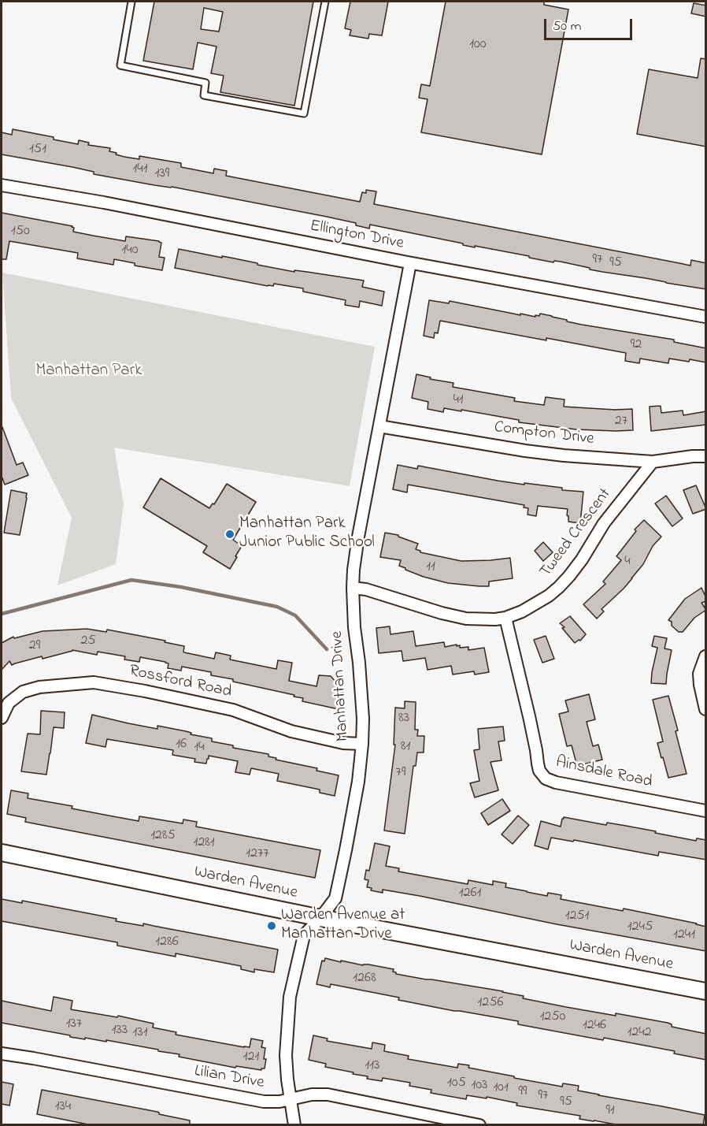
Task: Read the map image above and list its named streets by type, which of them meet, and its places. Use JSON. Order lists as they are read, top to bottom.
{
  "streets": {
    "main road": ["Warden Avenue"],
    "street": [
      "Ellington Drive",
      "Compton Drive",
      "Tweed Crescent",
      "Rossford Road",
      "Manhattan Drive",
      "Ainsdale Road",
      "Lilian Drive"
    ]
  },
  "crossings": [
    ["Ellington Drive", "Manhattan Drive"],
    ["Compton Drive", "Tweed Crescent"],
    ["Compton Drive", "Manhattan Drive"],
    ["Tweed Crescent", "Manhattan Drive"],
    ["Tweed Crescent", "Ainsdale Road"],
    ["Rossford Road", "Manhattan Drive"],
    ["Manhattan Drive", "Warden Avenue"],
    ["Manhattan Drive", "Lilian Drive"]
  ],
  "parks": ["Manhattan Park"],
  "places": ["Manhattan Park Junior Public School", "Warden Avenue at Manhattan Drive"],
  "house_numbers": [
    "100",
    "151",
    "141",
    "139",
    "150",
    "140",
    "97",
    "95",
    "92",
    "41",
    "27",
    "4",
    "11",
    "25",
    "29",
    "83",
    "16",
    "81",
    "14",
    "79",
    "1285",
    "1281",
    "1277",
    "1261",
    "1251",
    "1245",
    "1241",
    "1286",
    "1268",
    "1256",
    "1250",
    "137",
    "1246",
    "133",
    "131",
    "1242",
    "121",
    "113",
    "105",
    "103",
    "101",
    "99",
    "97",
    "95",
    "134",
    "91"
  ],
  "scale_bar": "50 m"
}
